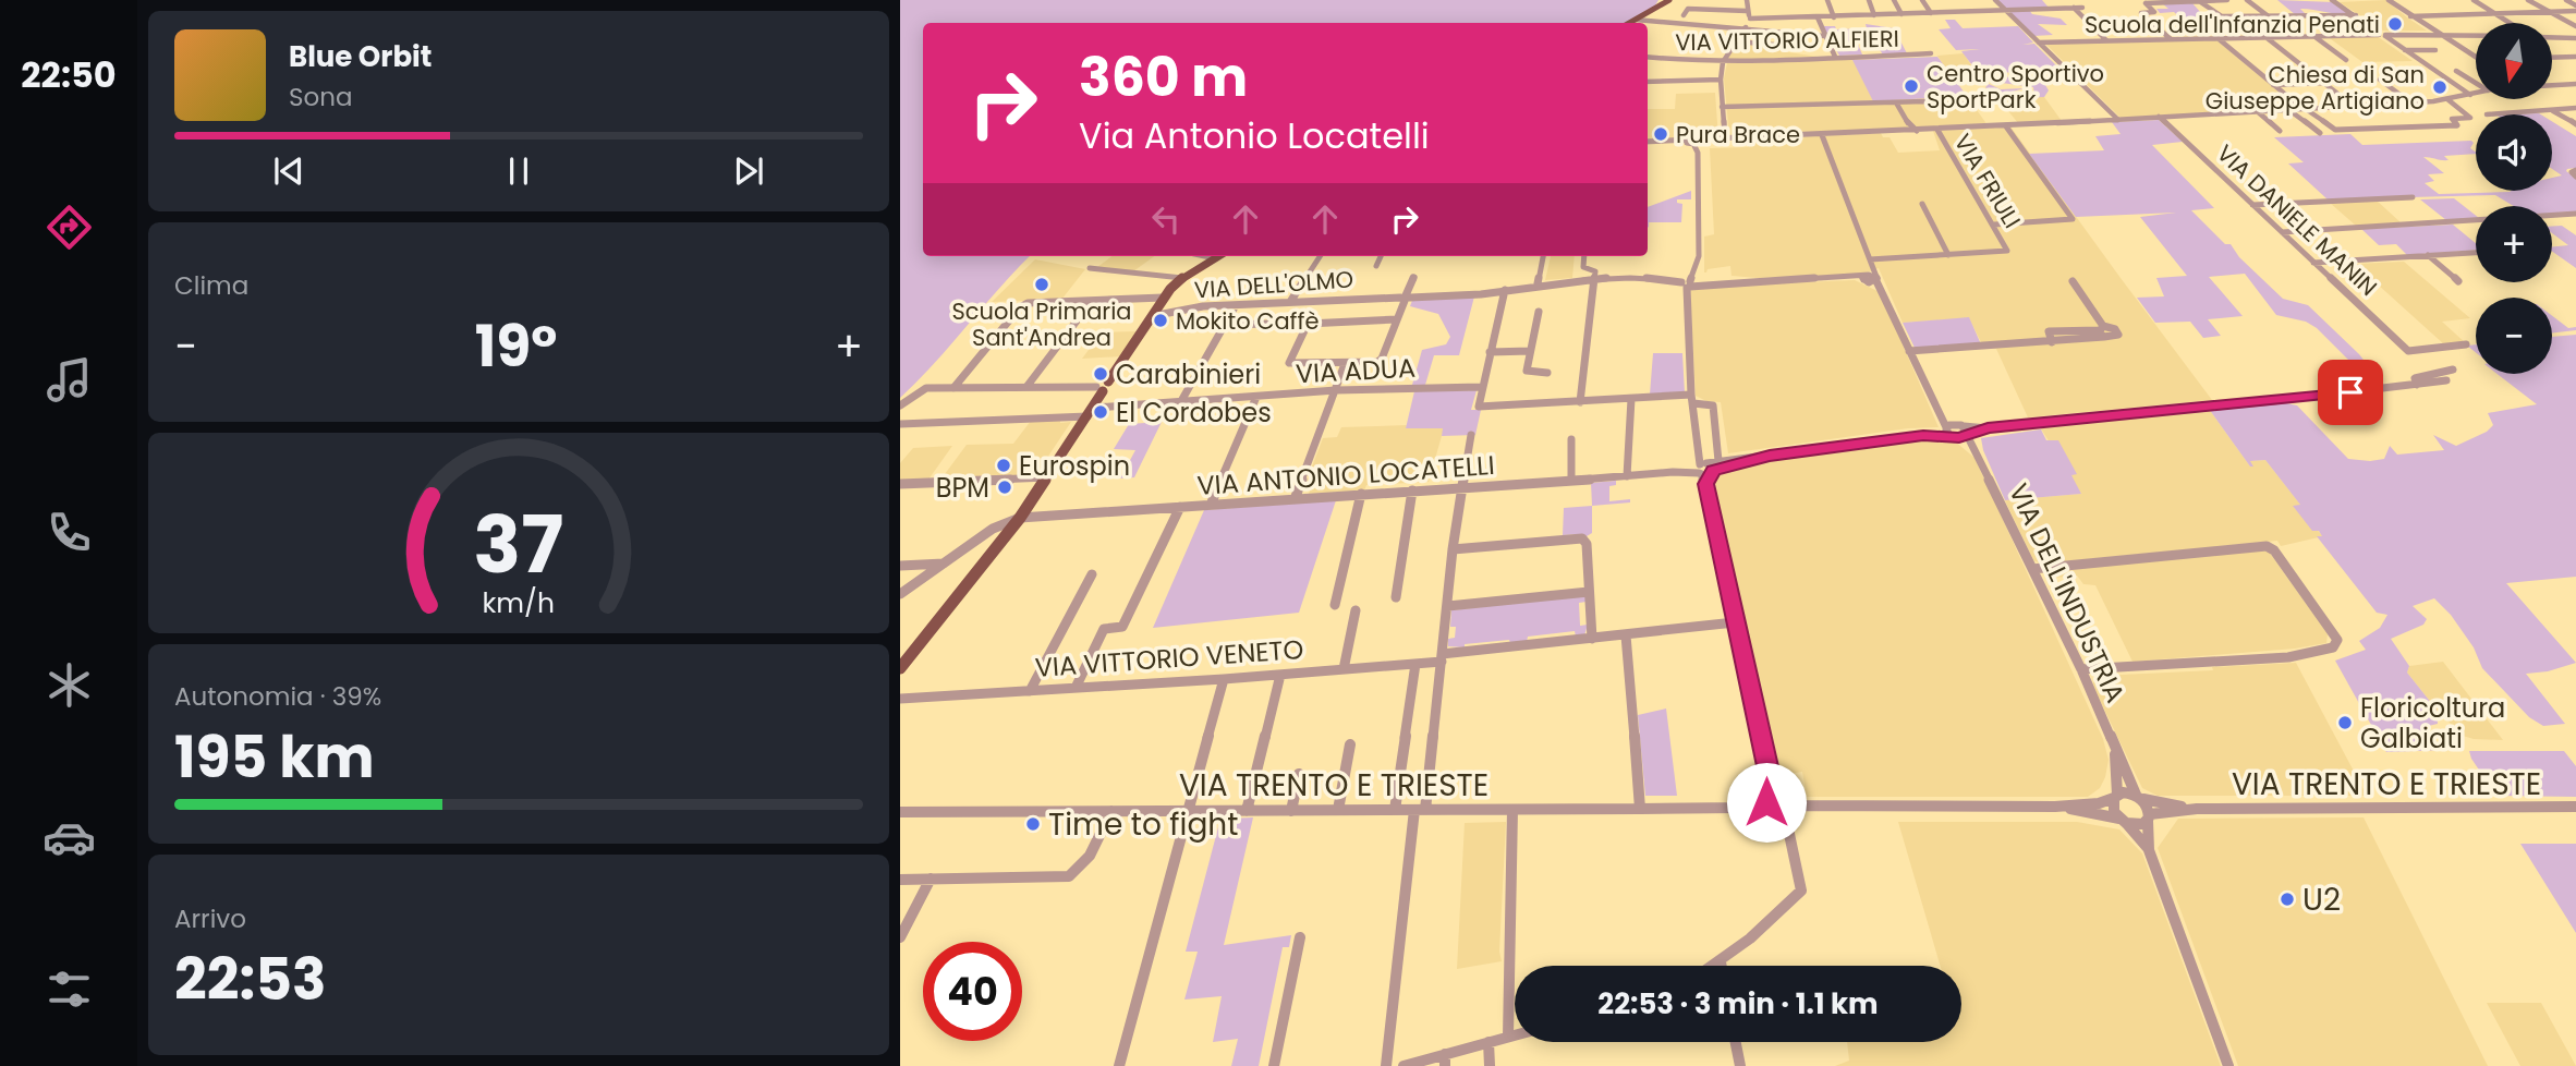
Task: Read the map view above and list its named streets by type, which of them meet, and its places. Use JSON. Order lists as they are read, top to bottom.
{
  "streets": {
    "street": [
      "VIA VITTORIO ALFIERI",
      "VIA FRIULI",
      "VIA DANIELE MANIN",
      "VIA DELL'OLMO",
      "VIA ADUA",
      "VIA ANTONIO LOCATELLI",
      "VIA DELL'INDUSTRIA",
      "VIA VITTORIO VENETO",
      "VIA TRENTO E TRIESTE"
    ]
  },
  "crossings": [
    ["VIA DELL'INDUSTRIA", "VIA TRENTO E TRIESTE"]
  ],
  "places": [
    "Scuola dell'Infanzia Penati",
    "Centro Sportivo SportPark",
    "Chiesa di San Giuseppe Artigiano",
    "Pura Brace",
    "Scuola Primaria Sant'Andrea",
    "Mokito Caffè",
    "Carabinieri",
    "El Cordobes",
    "Eurospin",
    "BPM",
    "Floricoltura Galbiati",
    "Time to fight",
    "U2"
  ],
  "north": "bottom",
  "page": {
    "tabs": "22:50",
    "map_buttons": ["+", "−"],
    "turn": ["360 m", "Via Antonio Locatelli"],
    "song": ["Blue Orbit", "Sona"],
    "tile": [
      "Clima",
      ["Autonomia · 39%", "195 km"],
      ["Arrivo", "22:53"]
    ],
    "heat": ["−", "19°", "+"],
    "limit": "40",
    "trip": "22:53 · 3 min · 1.1 km",
    "gauge": ["37", "km/h"]
  }
}
